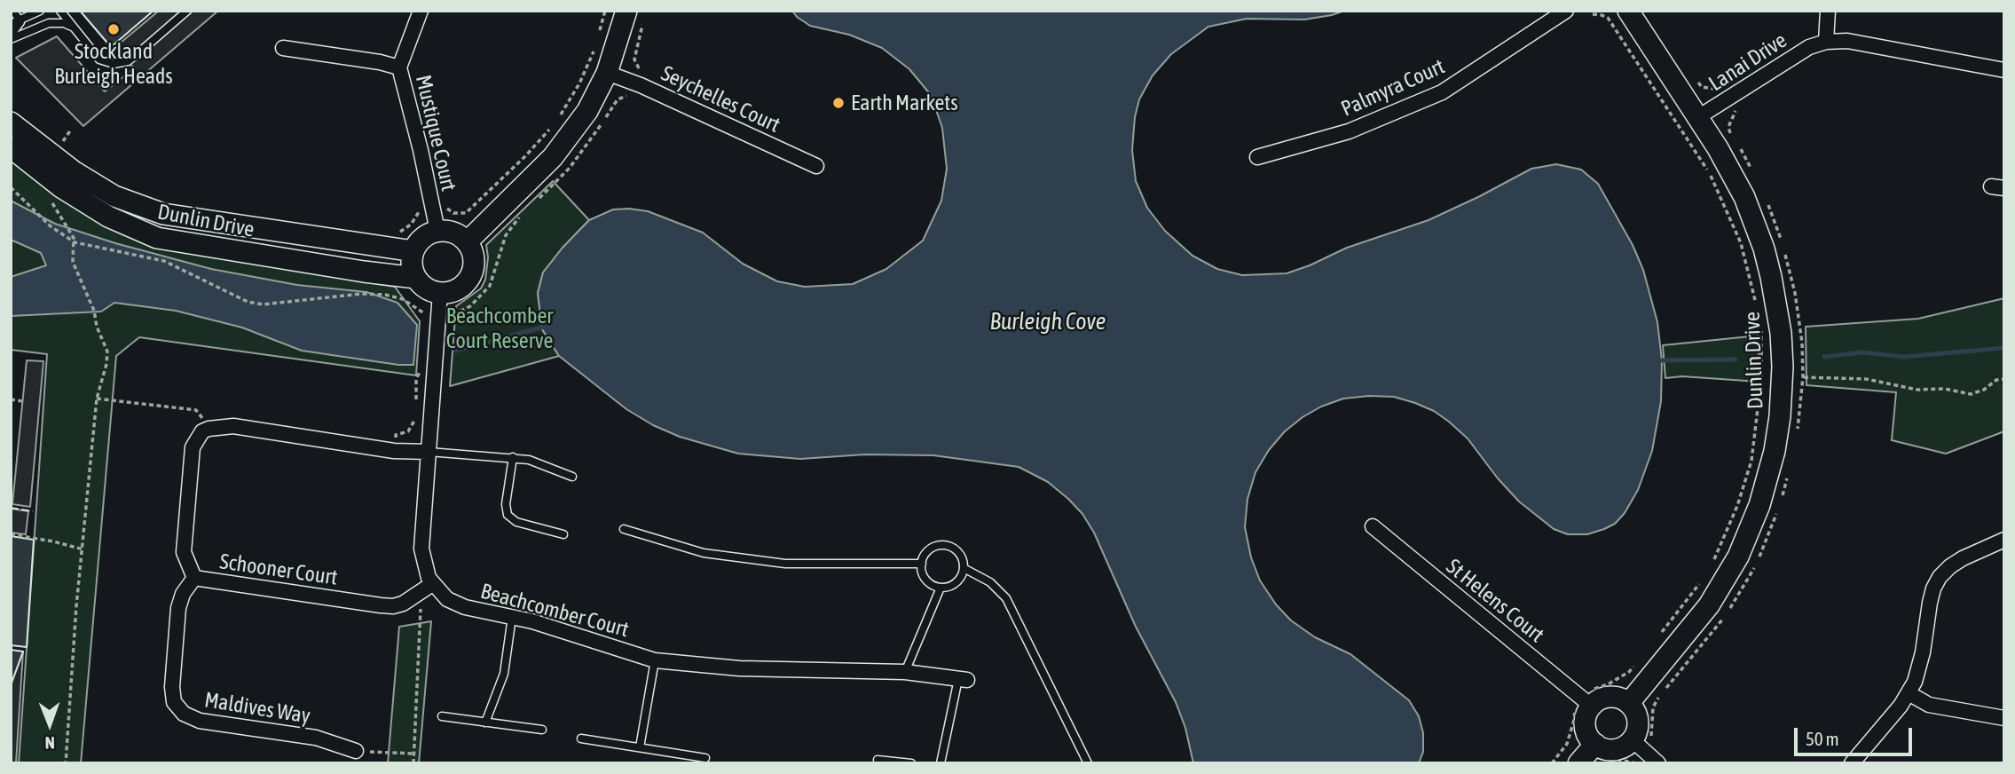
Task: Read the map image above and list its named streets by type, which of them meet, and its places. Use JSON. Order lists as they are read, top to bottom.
{
  "streets": {
    "street": [
      "Lanai Drive",
      "Palmyra Court",
      "Seychelles Court",
      "Mustique Court",
      "Dunlin Drive",
      "Schooner Court",
      "St Helens Court",
      "Beachcomber Court",
      "Maldives Way"
    ]
  },
  "crossings": [
    ["Lanai Drive", "Dunlin Drive"],
    ["Mustique Court", "Dunlin Drive"],
    ["Dunlin Drive", "St Helens Court"],
    ["Schooner Court", "Beachcomber Court"],
    ["Schooner Court", "Maldives Way"]
  ],
  "water": ["Burleigh Cove"],
  "parks": ["Beachcomber Court Reserve"],
  "places": ["Stockland Burleigh Heads", "Earth Markets"],
  "scale_bar": "50 m",
  "north": "bottom"
}
